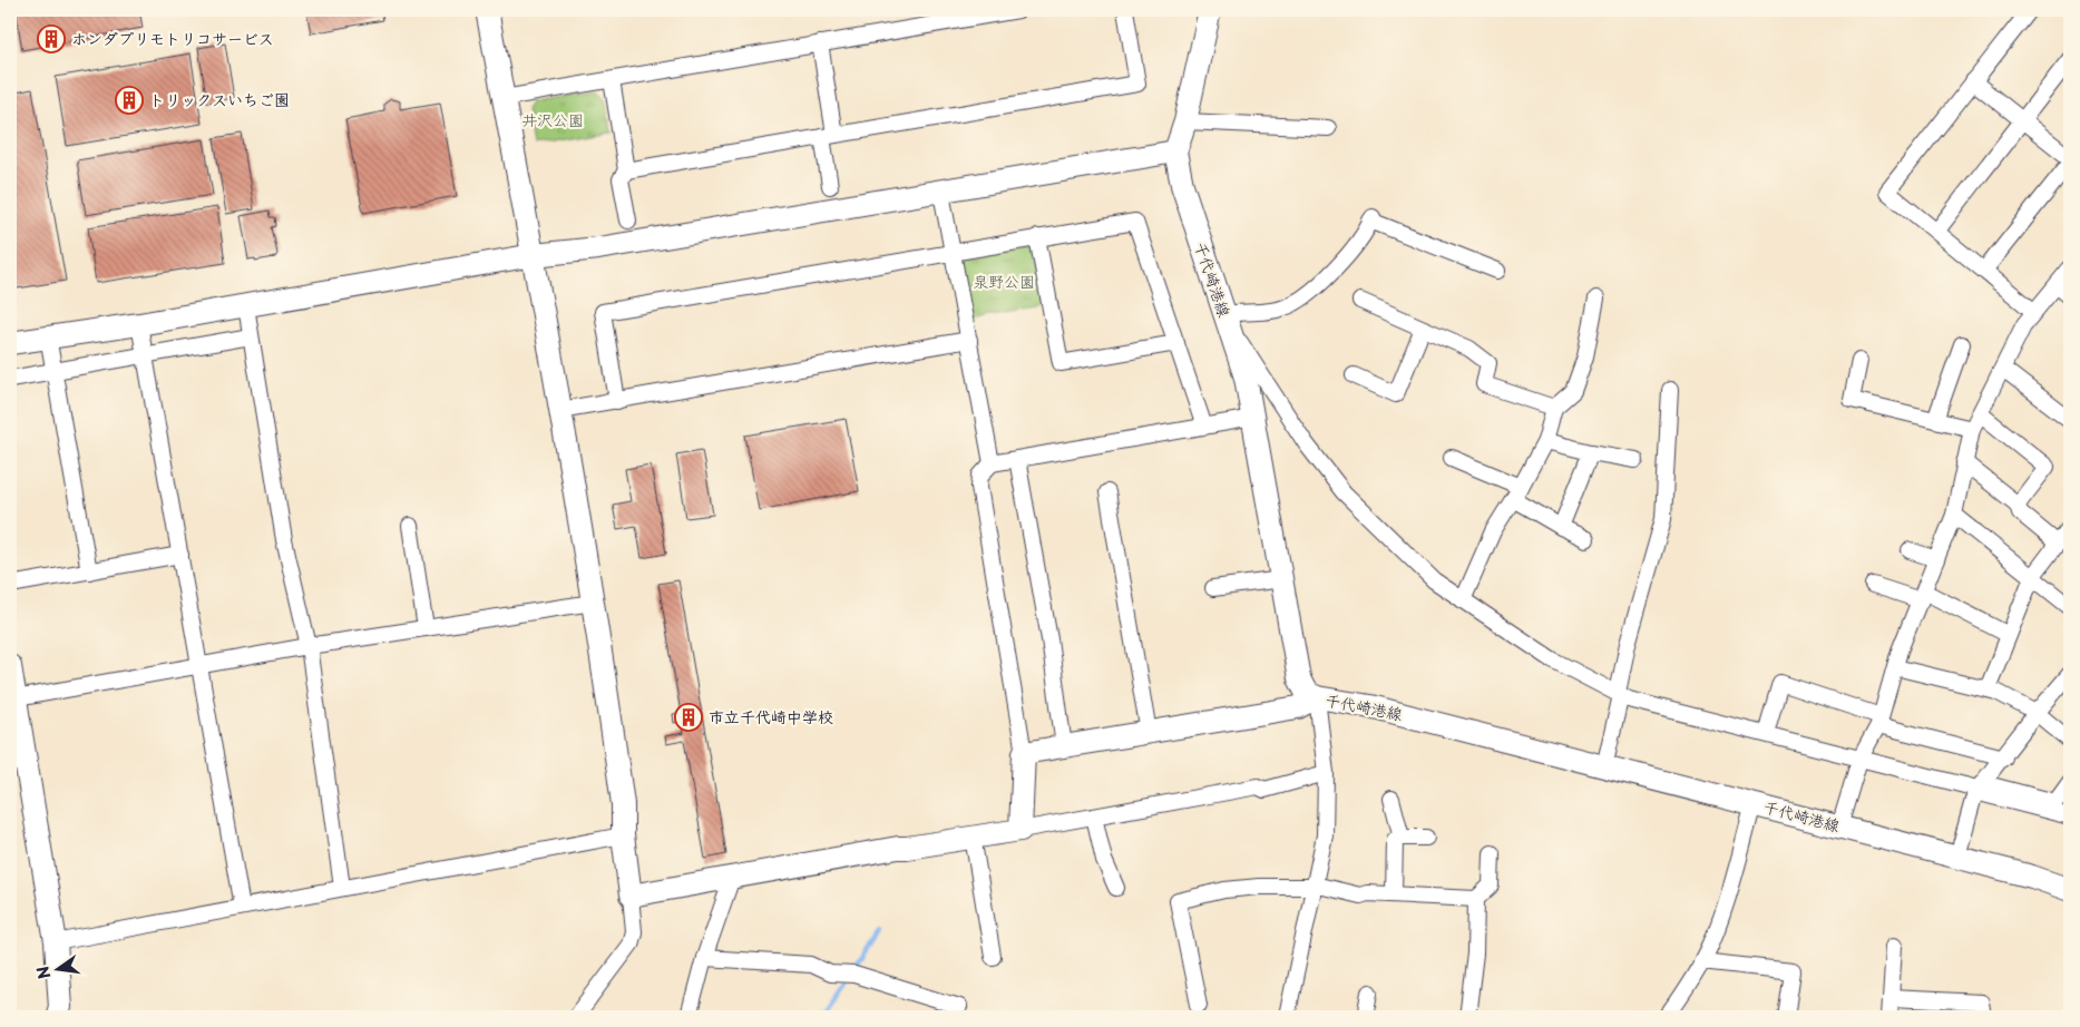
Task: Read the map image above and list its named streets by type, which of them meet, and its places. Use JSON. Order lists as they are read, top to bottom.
{
  "streets": {
    "street": ["千代崎港線"]
  },
  "parks": ["井沢公園", "泉野公園"],
  "places": {
    "building": ["ホンダプリモトリコサービス", "トリックスいちご園", "市立千代崎中学校"]
  },
  "north": "left"
}
